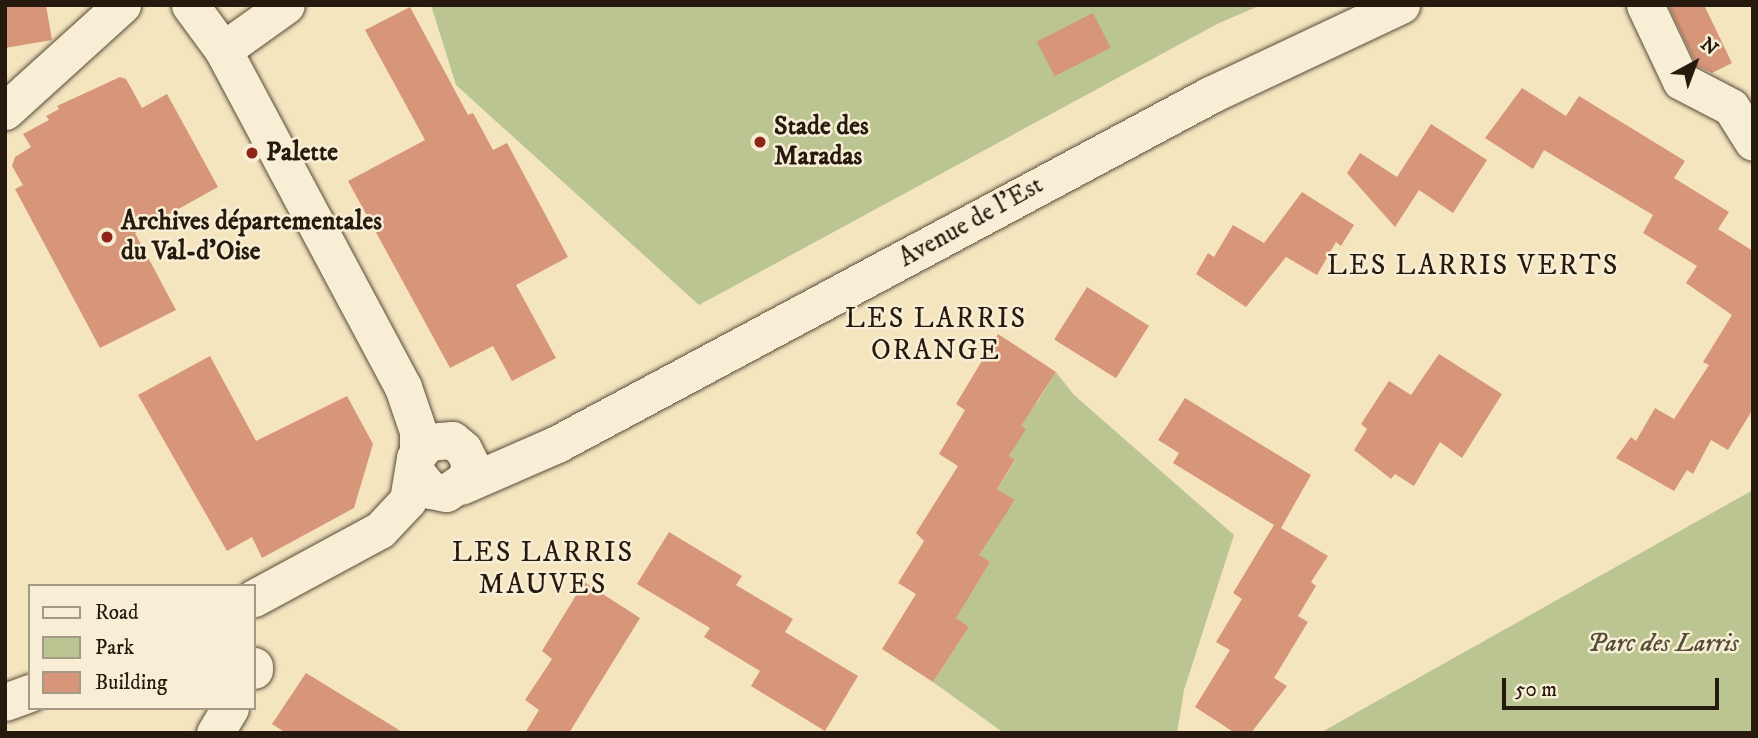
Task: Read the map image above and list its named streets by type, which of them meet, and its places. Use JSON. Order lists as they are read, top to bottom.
{
  "streets": {
    "street": ["Avenue de l'Est"]
  },
  "districts": ["LES LARRIS VERTS", "LES LARRIS ORANGE", "LES LARRIS MAUVES"],
  "parks": ["Parc des Larris"],
  "places": ["Stade des Maradas", "Palette", "Archives départementales du Val-d'Oise"],
  "legend": ["Road", "Park", "Building"],
  "scale_bar": "50 m",
  "north": "top right"
}
